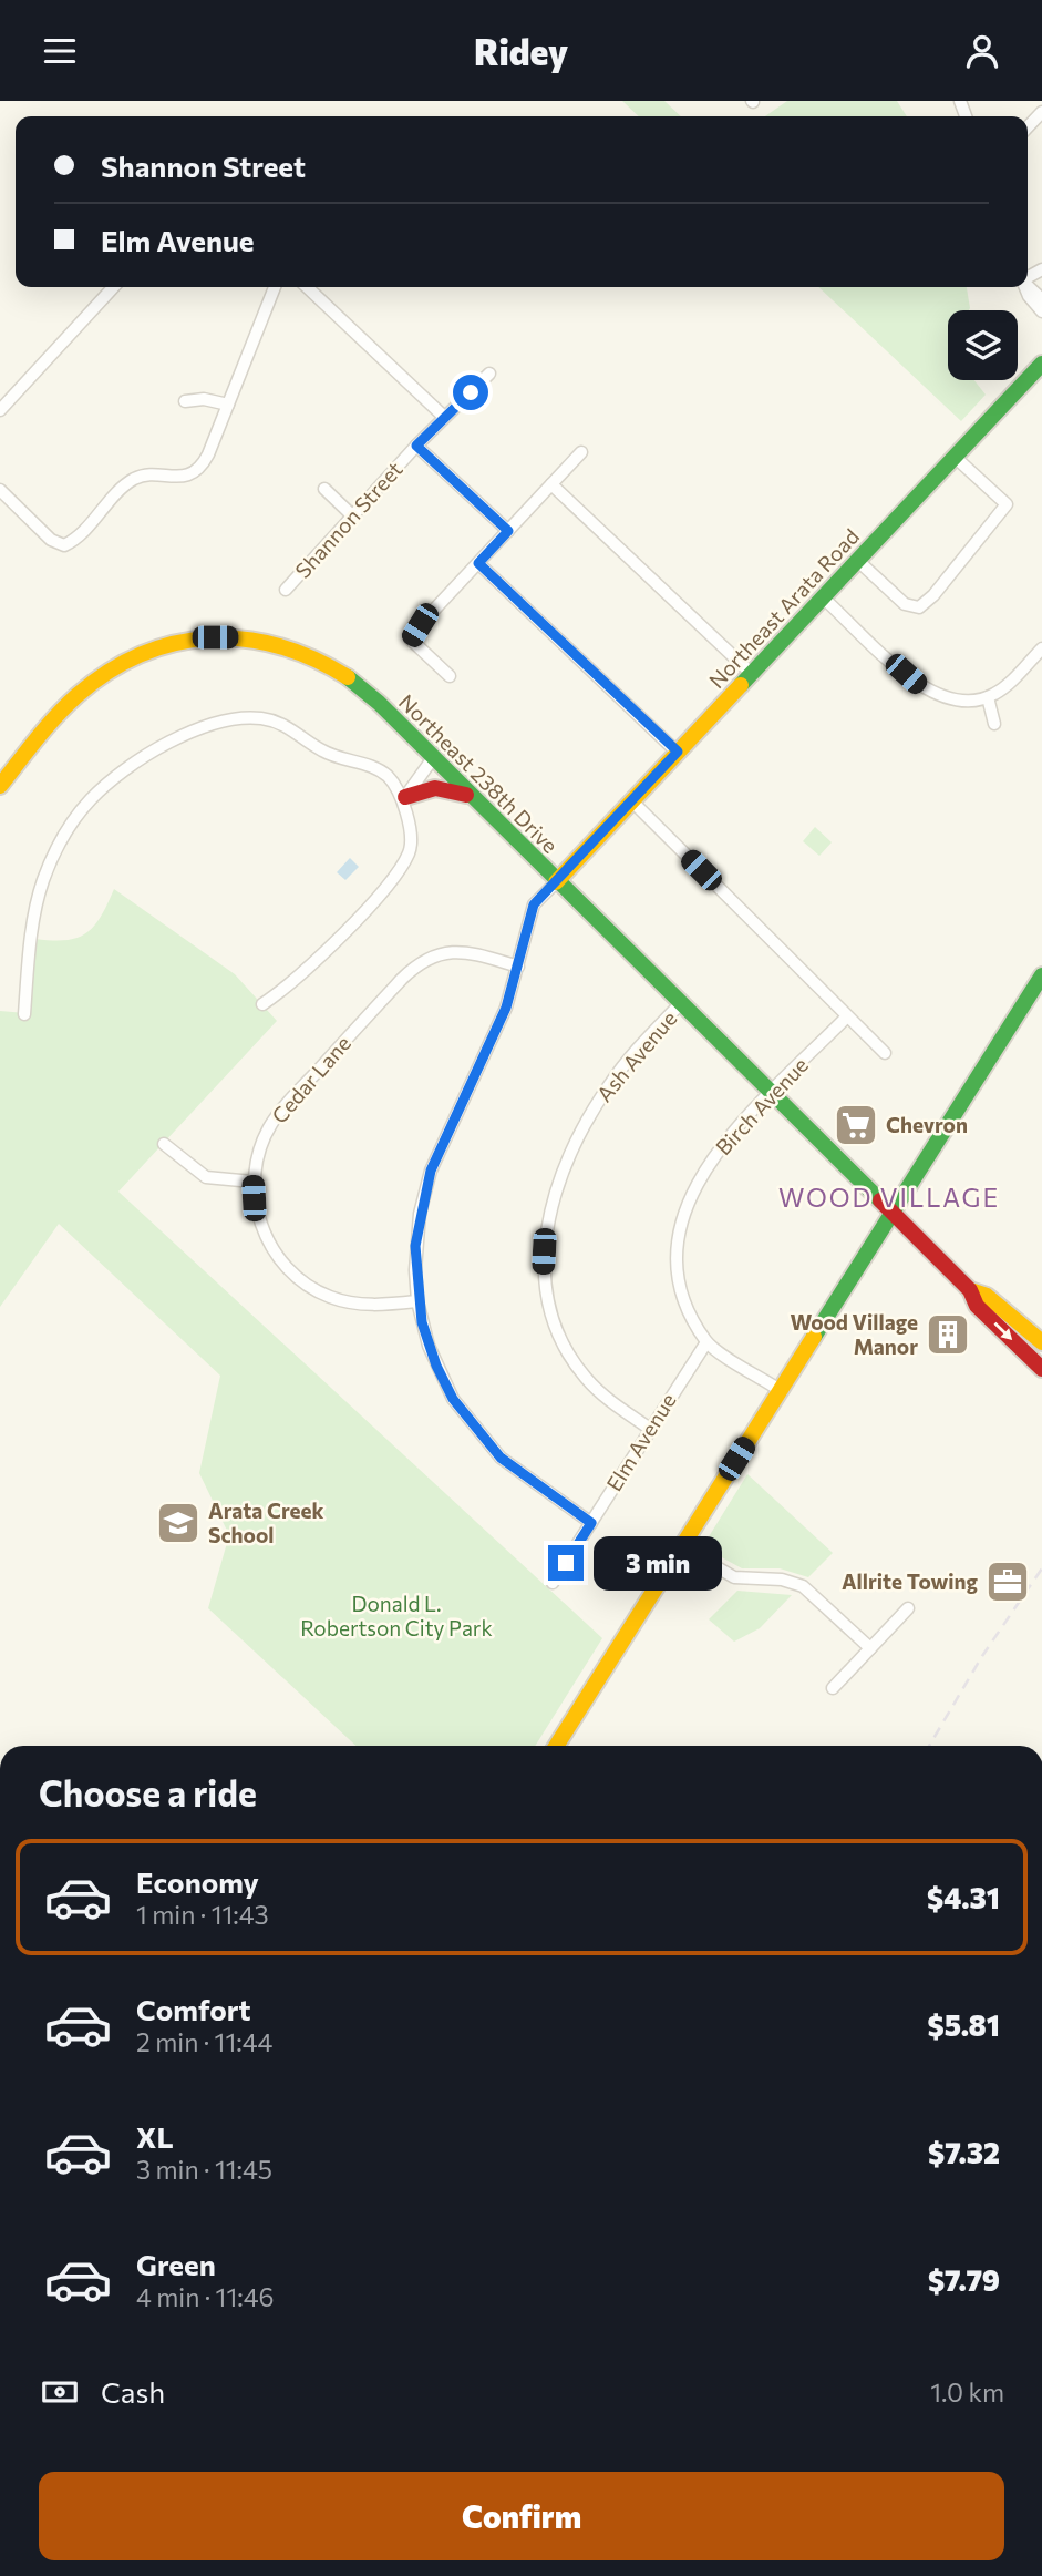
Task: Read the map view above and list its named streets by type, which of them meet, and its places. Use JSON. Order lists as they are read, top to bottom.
{
  "streets": {
    "main road": ["Northeast Arata Road", "Northeast 238th Drive"],
    "street": [
      "Shannon Street",
      "Ash Avenue",
      "Cedar Lane",
      "Birch Avenue",
      "Elm Avenue"
    ]
  },
  "crossings": [
    ["Northeast Arata Road", "Northeast 238th Drive"],
    ["Northeast 238th Drive", "Ash Avenue"],
    ["Northeast 238th Drive", "Birch Avenue"],
    ["Ash Avenue", "Elm Avenue"],
    ["Birch Avenue", "Elm Avenue"]
  ],
  "districts": ["WOOD VILLAGE"],
  "parks": ["Donald L. Robertson City Park"],
  "places": {
    "supermarket": ["Chevron"],
    "building": ["Wood Village Manor"],
    "school or university": ["Arata Creek School"],
    "office": ["Allrite Towing"]
  },
  "page": {
    "header": "Ridey",
    "banner": ["Shannon Street", "Elm Avenue"],
    "bubble": "3 min",
    "heading": "Choose a ride",
    "list": [
      {
        "name": "Economy",
        "note": "1 min · 11:43",
        "value": "$4.31"
      },
      {
        "name": "Comfort",
        "note": "2 min · 11:44",
        "value": "$5.81"
      },
      {
        "name": "XL",
        "note": "3 min · 11:45",
        "value": "$7.32"
      },
      {
        "name": "Green",
        "note": "4 min · 11:46",
        "value": "$7.79"
      }
    ],
    "pay": ["Cash", "1.0 km"],
    "buttons": "Confirm"
  }
}
